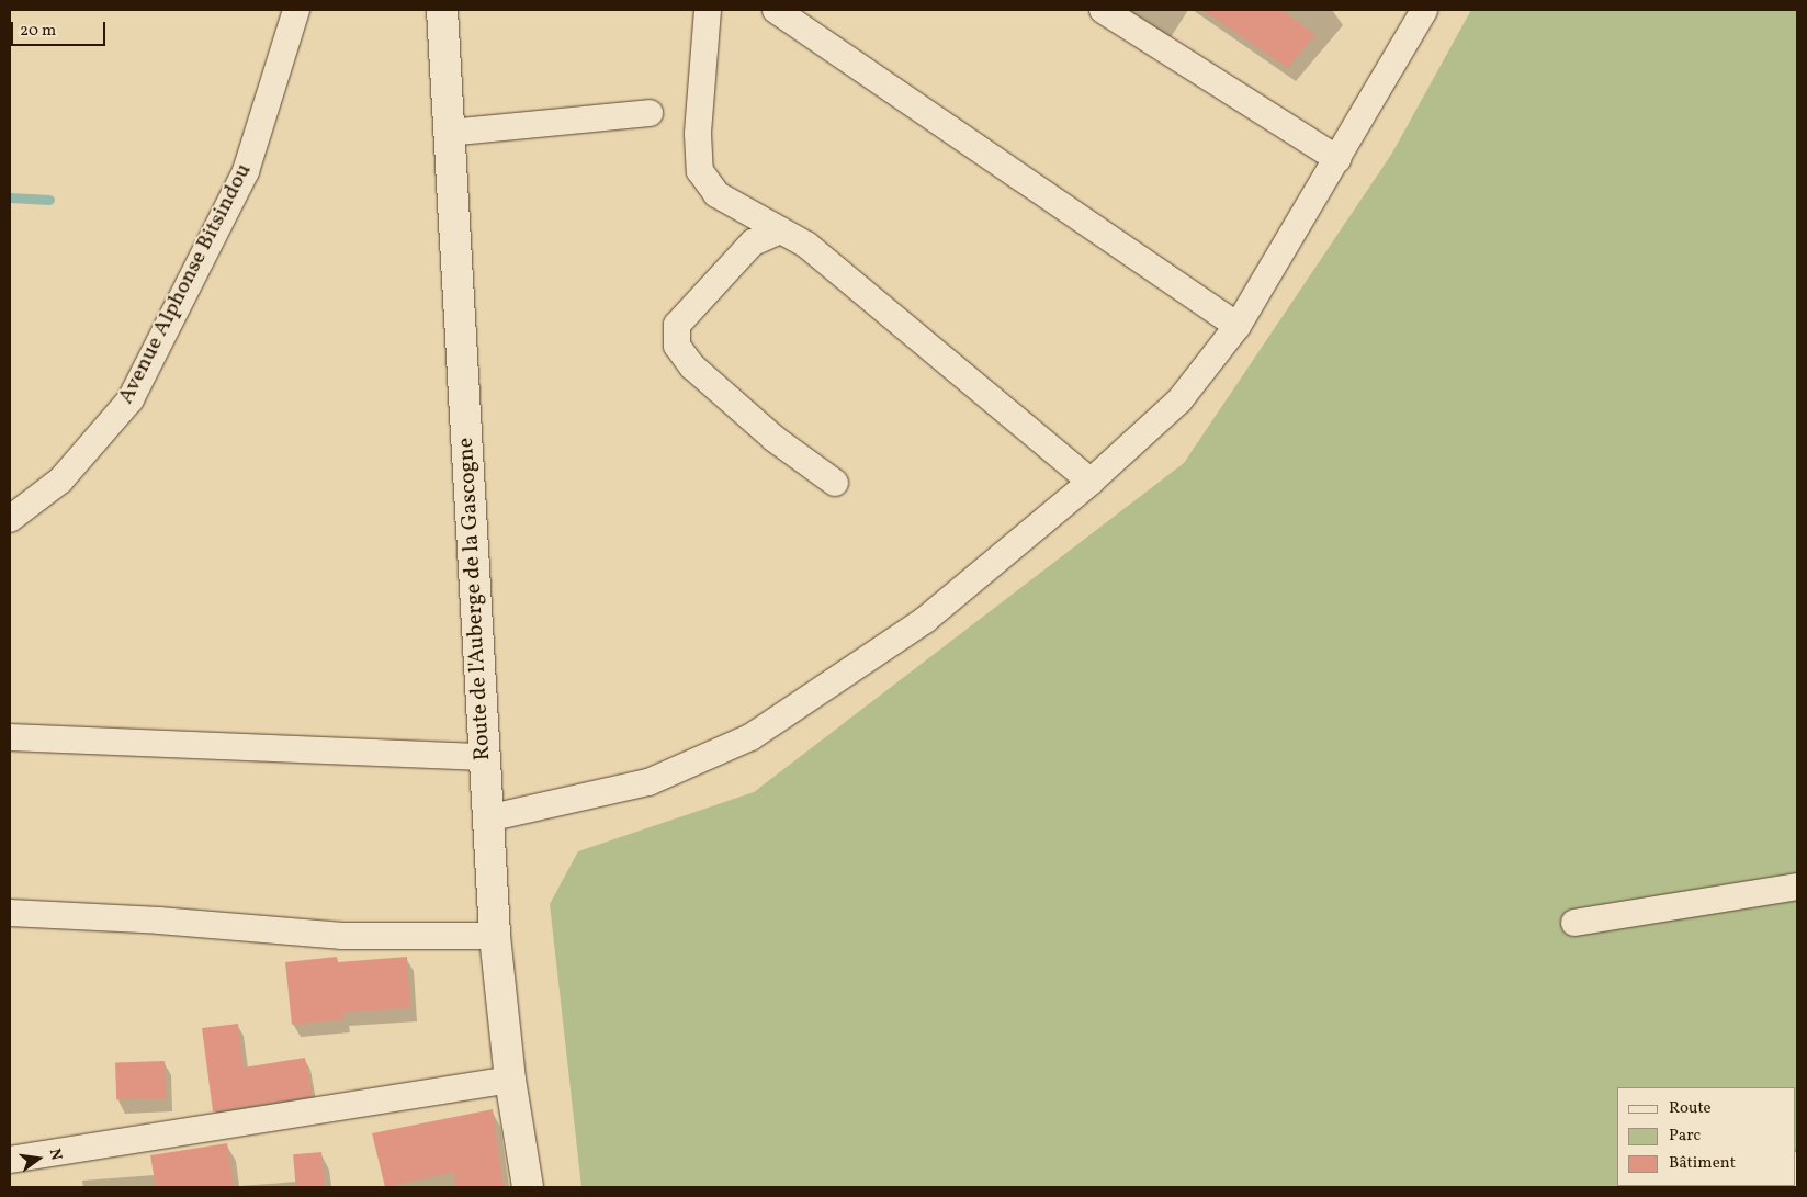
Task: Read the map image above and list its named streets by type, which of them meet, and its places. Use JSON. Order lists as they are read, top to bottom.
{
  "streets": {
    "street": ["Avenue Alphonse Bitsindou", "Route de l'Auberge de la Gascogne"]
  },
  "legend": ["Route", "Parc", "Bâtiment"],
  "scale_bar": "20 m",
  "north": "right"
}
